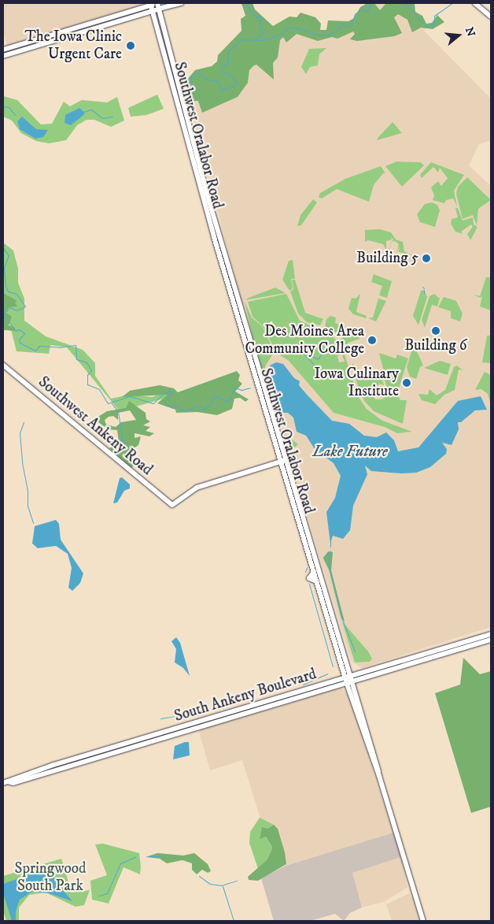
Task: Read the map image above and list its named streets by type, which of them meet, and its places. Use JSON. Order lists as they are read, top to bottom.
{
  "streets": {
    "main road": ["Southwest Oralabor Road", "South Ankeny Boulevard"],
    "street": ["Southwest Ankeny Road"]
  },
  "crossings": [
    ["Southwest Oralabor Road", "Southwest Ankeny Road"],
    ["Southwest Oralabor Road", "South Ankeny Boulevard"]
  ],
  "water": ["Lake Future"],
  "parks": ["Springwood South Park"],
  "places": [
    "The Iowa Clinic Urgent Care",
    "Building 5",
    "Building 6",
    "Des Moines Area Community College",
    "Iowa Culinary Institute"
  ],
  "north": "right"
}
